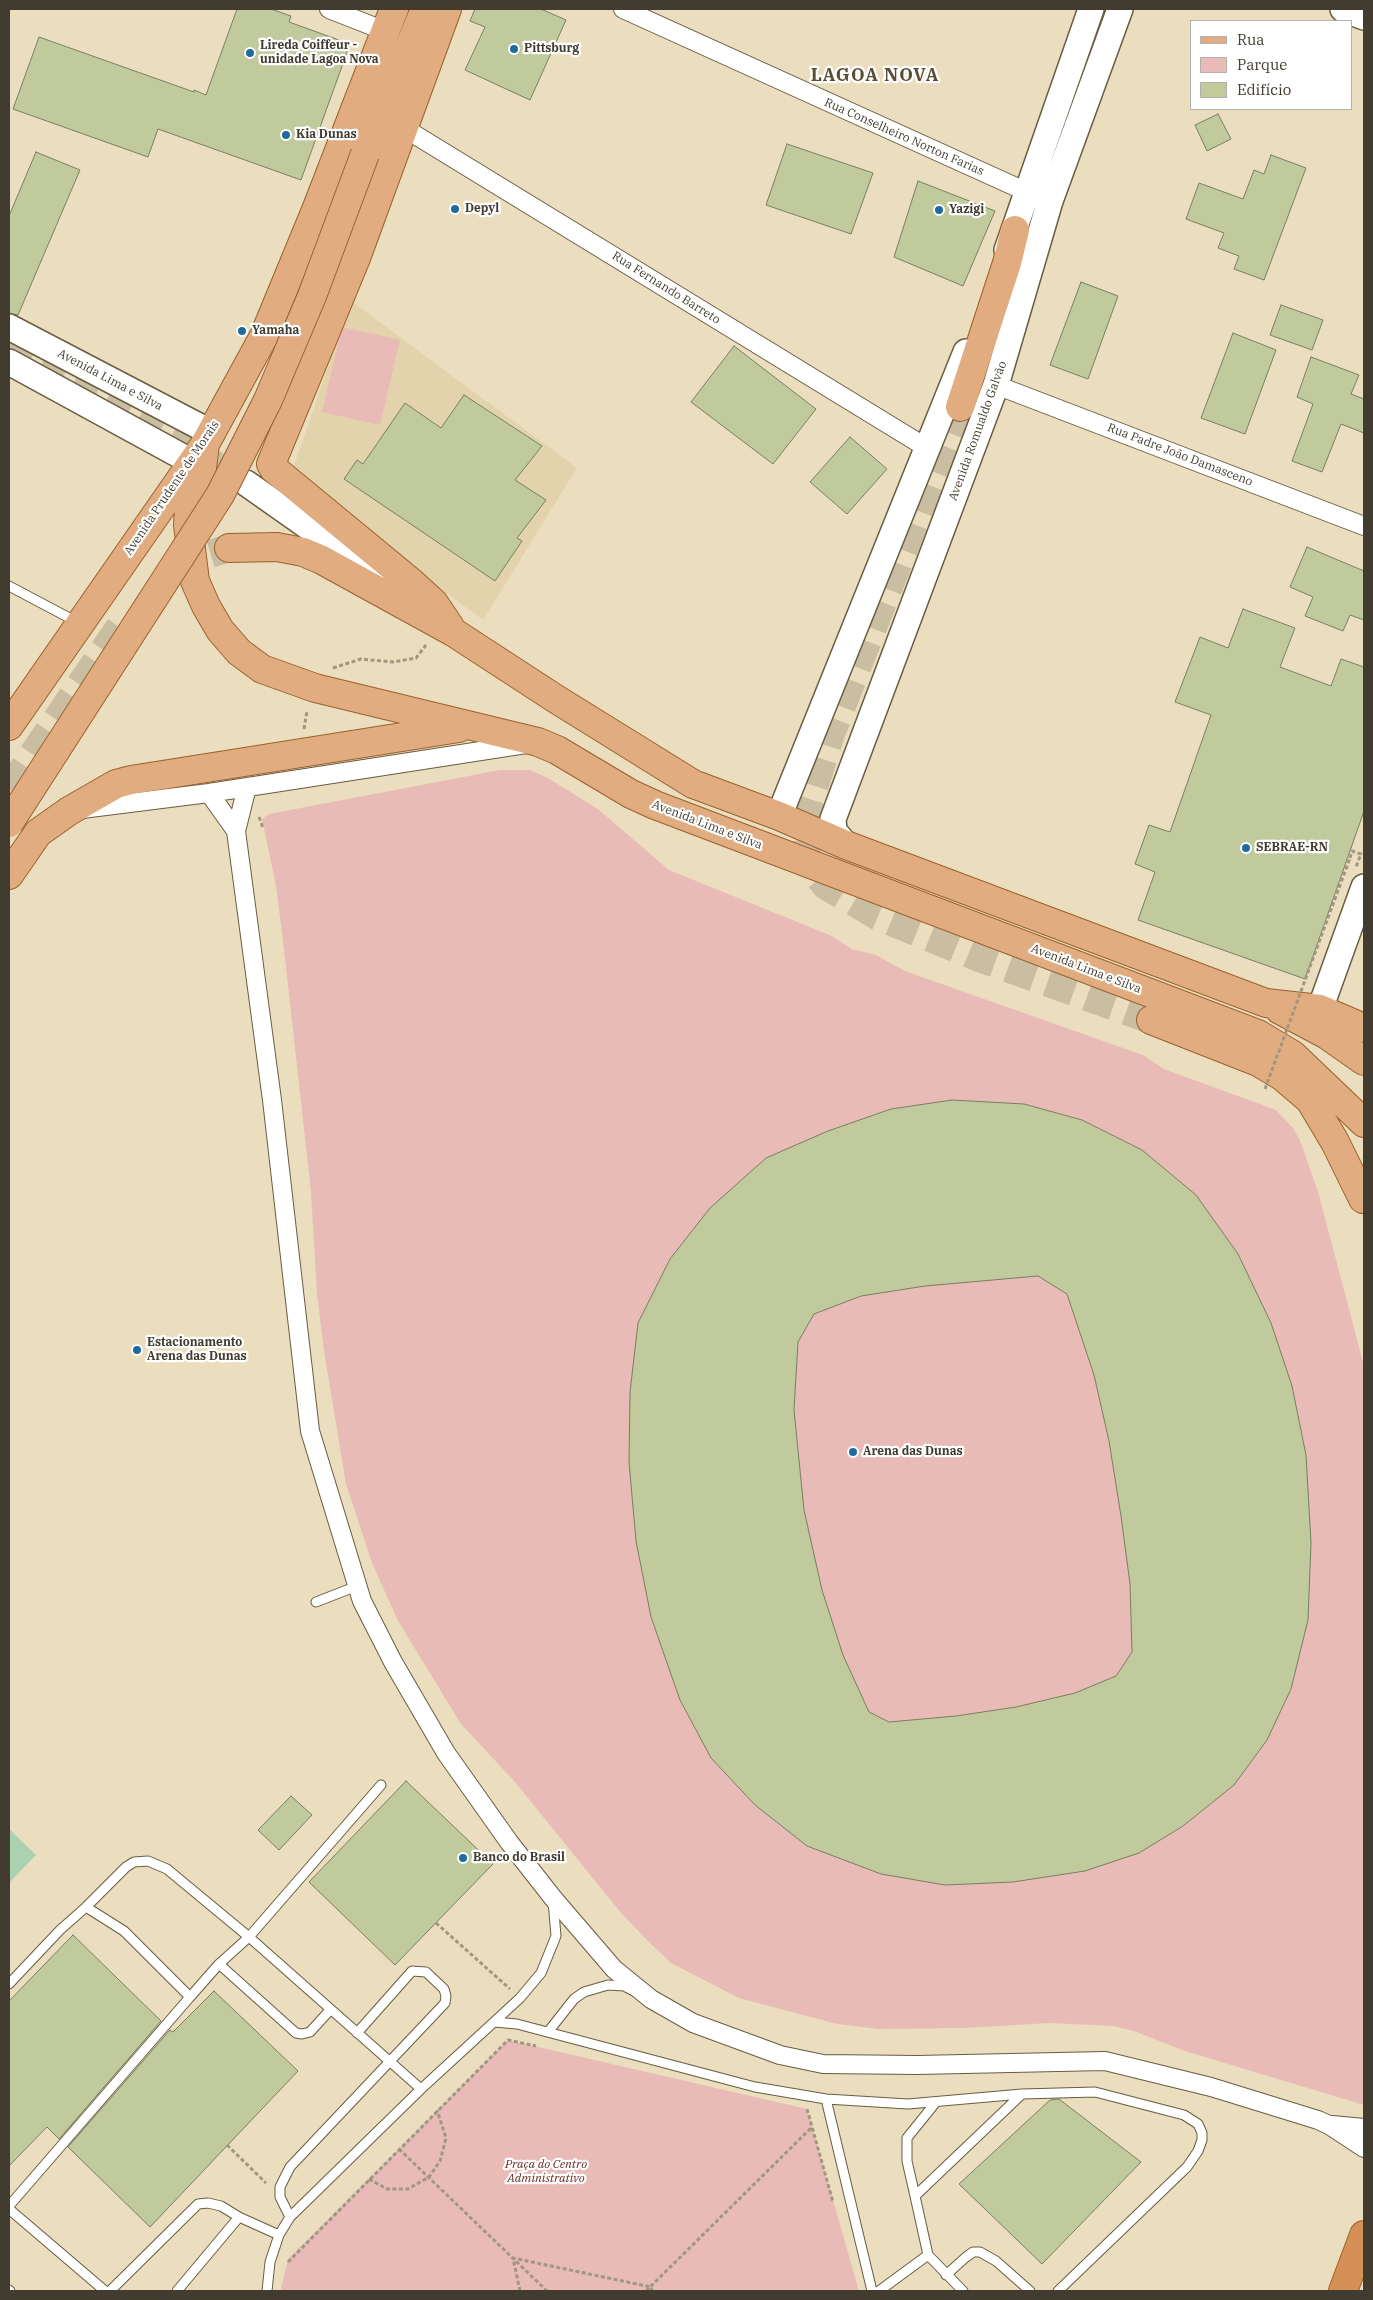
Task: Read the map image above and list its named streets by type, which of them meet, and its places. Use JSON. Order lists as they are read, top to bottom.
{
  "streets": {
    "main road": ["Avenida Lima e Silva", "Avenida Romualdo Galvão", "Avenida Prudente de Morais"],
    "street": ["Rua Conselheiro Norton Farias", "Rua Fernando Barreto", "Rua Padre João Damasceno"]
  },
  "crossings": [
    ["Rua Conselheiro Norton Farias", "Avenida Romualdo Galvão"],
    ["Avenida Lima e Silva", "Avenida Prudente de Morais"],
    ["Avenida Romualdo Galvão", "Rua Padre João Damasceno"]
  ],
  "districts": ["LAGOA NOVA"],
  "parks": ["Praça do Centro Administrativo"],
  "places": [
    "Pittsburg",
    "Lireda Coiffeur - unidade Lagoa Nova",
    "Kia Dunas",
    "Depyl",
    "Yazigi",
    "Yamaha",
    "SEBRAE-RN",
    "Estacionamento Arena das Dunas",
    "Arena das Dunas",
    "Banco do Brasil"
  ],
  "legend": ["Rua", "Parque", "Edifício"]
}
